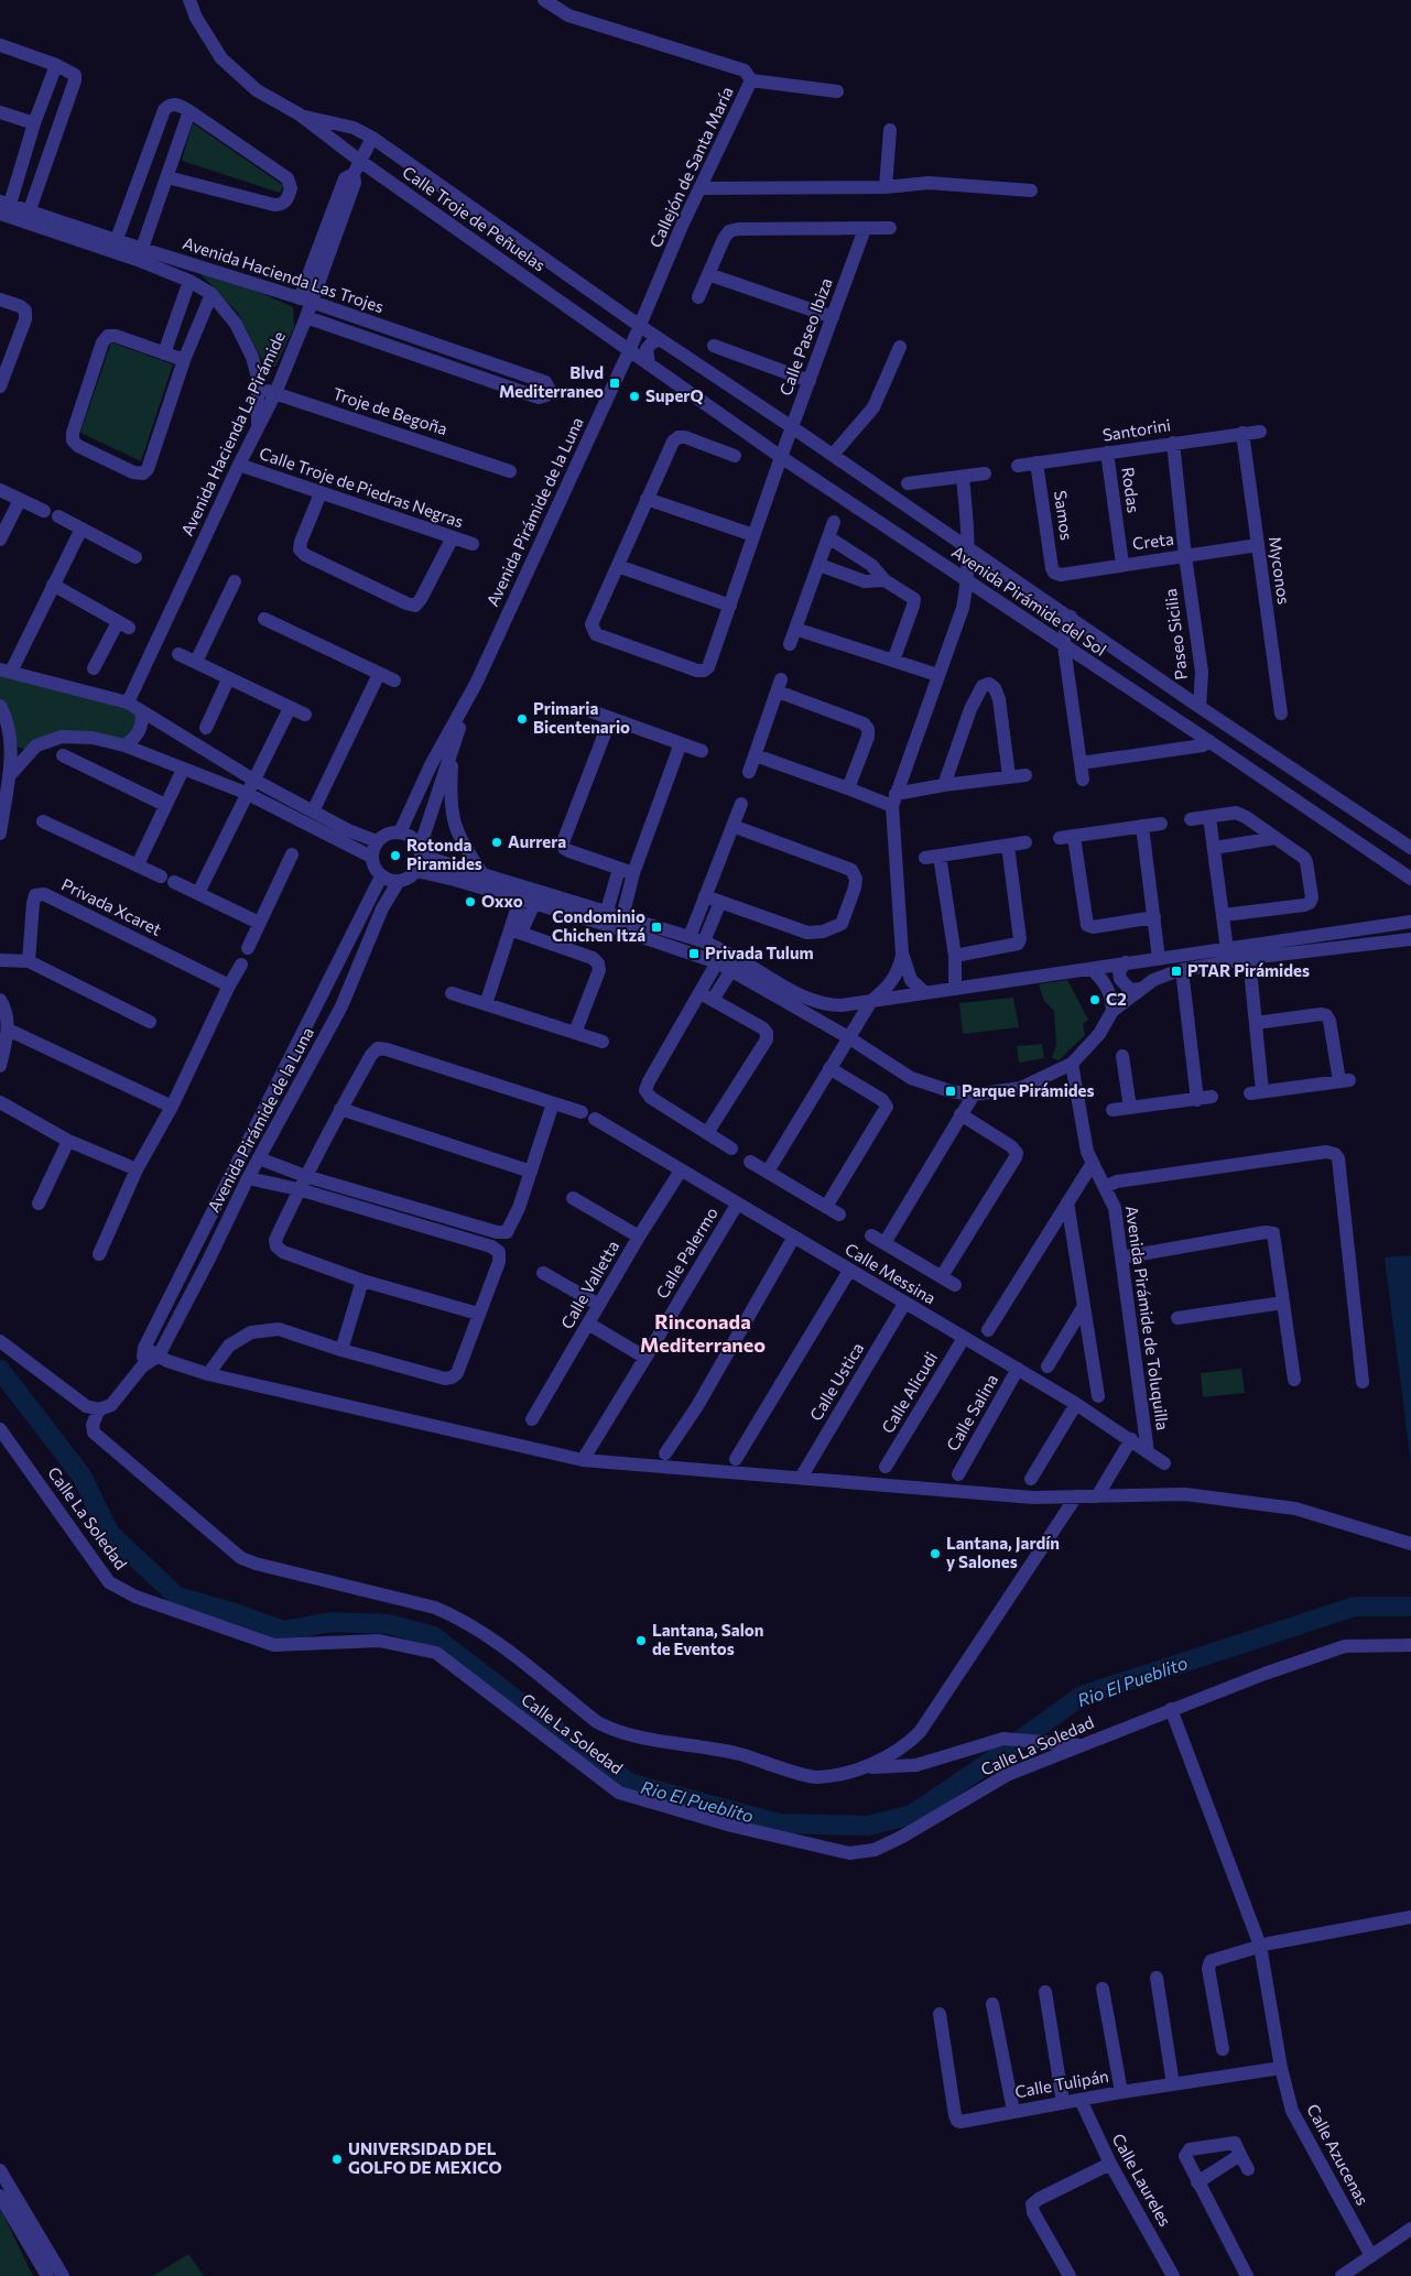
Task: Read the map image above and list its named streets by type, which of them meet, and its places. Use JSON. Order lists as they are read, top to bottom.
{
  "streets": {
    "street": [
      "Callejón de Santa María",
      "Calle Troje de Peñuelas",
      "Avenida Hacienda Las Trojes",
      "Calle Paseo Ibiza",
      "Troje de Begoña",
      "Santorini",
      "Avenida Hacienda La Pirámide",
      "Calle Troje de Piedras Negras",
      "Rodas",
      "Avenida Pirámide de la Luna",
      "Samos",
      "Creta",
      "Myconos",
      "Avenida Pirámide del Sol",
      "Paseo Sicilia",
      "Privada Xcaret",
      "Calle Palermo",
      "Calle Messina",
      "Calle Valletta",
      "Avenida Pirámide de Toluquilla",
      "Calle Ustica",
      "Calle Alicudi",
      "Calle Salina",
      "Calle La Soledad",
      "Calle Tulipán",
      "Calle Azucenas",
      "Calle Laureles"
    ]
  },
  "crossings": [
    ["Callejón de Santa María", "Calle Troje de Peñuelas"],
    ["Callejón de Santa María", "Avenida Pirámide de la Luna"],
    ["Callejón de Santa María", "Avenida Pirámide del Sol"],
    ["Calle Troje de Peñuelas", "Avenida Hacienda La Pirámide"],
    ["Calle Troje de Peñuelas", "Avenida Pirámide de la Luna"],
    ["Calle Troje de Peñuelas", "Avenida Pirámide del Sol"],
    ["Avenida Hacienda Las Trojes", "Troje de Begoña"],
    ["Avenida Hacienda Las Trojes", "Avenida Hacienda La Pirámide"],
    ["Calle Paseo Ibiza", "Avenida Pirámide del Sol"],
    ["Troje de Begoña", "Avenida Hacienda La Pirámide"],
    ["Santorini", "Rodas"],
    ["Santorini", "Samos"],
    ["Santorini", "Myconos"],
    ["Santorini", "Paseo Sicilia"],
    ["Avenida Hacienda La Pirámide", "Calle Troje de Piedras Negras"],
    ["Rodas", "Creta"],
    ["Avenida Pirámide de la Luna", "Avenida Pirámide del Sol"],
    ["Samos", "Creta"],
    ["Creta", "Myconos"],
    ["Creta", "Paseo Sicilia"],
    ["Avenida Pirámide del Sol", "Paseo Sicilia"],
    ["Calle Palermo", "Calle Messina"],
    ["Calle Messina", "Calle Valletta"],
    ["Calle Messina", "Avenida Pirámide de Toluquilla"],
    ["Calle Messina", "Calle Ustica"],
    ["Calle Messina", "Calle Alicudi"],
    ["Calle Messina", "Calle Salina"],
    ["Calle La Soledad", "Calle Azucenas"],
    ["Calle Tulipán", "Calle Azucenas"],
    ["Calle Tulipán", "Calle Laureles"]
  ],
  "districts": ["Rinconada Mediterraneo"],
  "water": ["Rio El Pueblito"],
  "places": {
    "transit": [
      "Blvd Mediterraneo",
      "Condominio Chichen Itzá",
      "Privada Tulum",
      "PTAR Pirámides",
      "Parque Pirámides"
    ],
    "other": [
      "SuperQ",
      "Primaria Bicentenario",
      "Aurrera",
      "Rotonda Piramides",
      "Oxxo",
      "C2",
      "Lantana, Jardín y Salones",
      "Lantana, Salon de Eventos",
      "UNIVERSIDAD DEL GOLFO DE MEXICO"
    ]
  }
}
